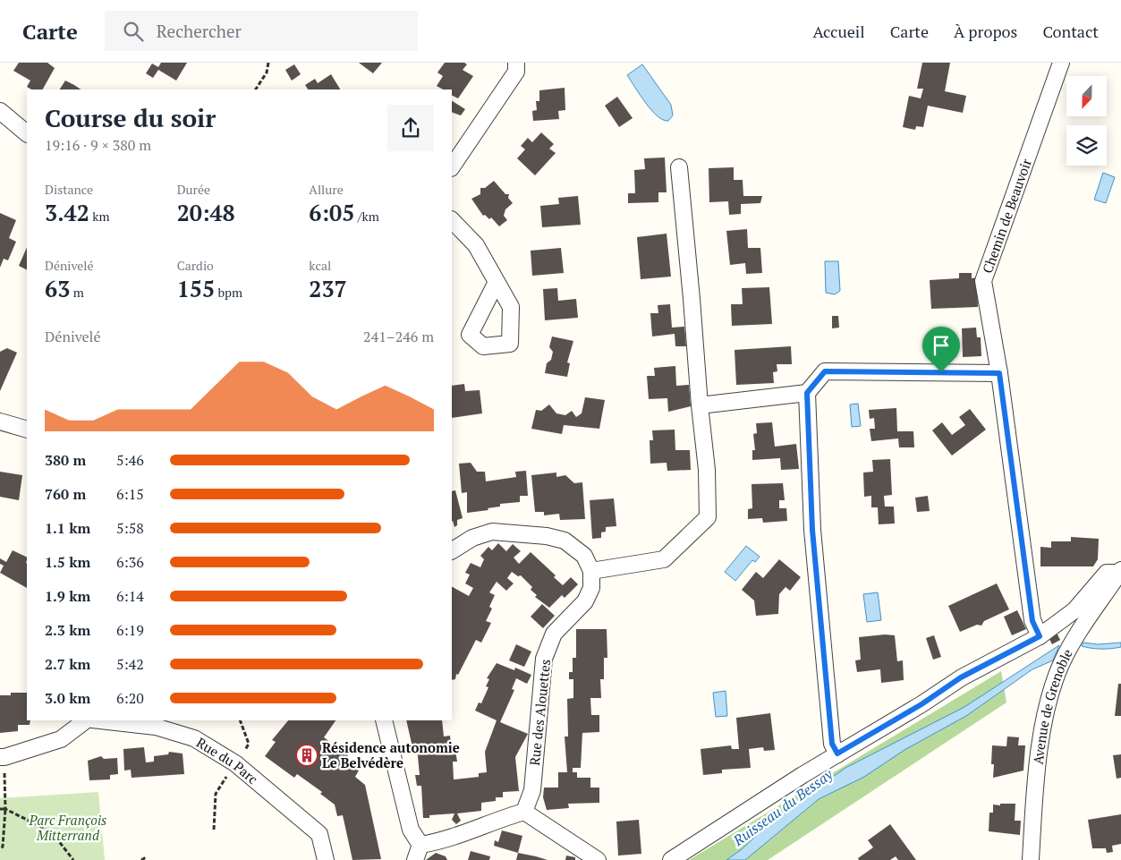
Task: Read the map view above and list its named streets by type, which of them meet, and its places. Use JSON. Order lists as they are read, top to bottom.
{
  "streets": {
    "street": [
      "Chemin de Beauvoir",
      "Avenue de Grenoble",
      "Rue des Alouettes",
      "Rue du Parc"
    ]
  },
  "water": ["Ruisseau du Bessay"],
  "parks": ["Parc François Mitterrand"],
  "places": {
    "building": ["Résidence autonomie Le Belvédère"]
  },
  "north": "bottom",
  "page": {
    "header": "Carte",
    "search": "Rechercher",
    "nav": [
      "Accueil",
      "Carte",
      "À propos",
      "Contact"
    ],
    "heading": ["Course du soir", "19:16 · 9 × 380 m"],
    "stats": [
      ["Distance", "3.42 km"],
      ["Durée", "20:48"],
      ["Allure", "6:05 /km"],
      ["Dénivelé", "63 m"],
      ["Cardio", "155 bpm"],
      ["kcal", "237"]
    ],
    "chart": ["Dénivelé", "241–246 m"],
    "list": [
      {
        "name": "380 m",
        "note": "5:46"
      },
      {
        "name": "760 m",
        "note": "6:15"
      },
      {
        "name": "1.1 km",
        "note": "5:58"
      },
      {
        "name": "1.5 km",
        "note": "6:36"
      },
      {
        "name": "1.9 km",
        "note": "6:14"
      },
      {
        "name": "2.3 km",
        "note": "6:19"
      },
      {
        "name": "2.7 km",
        "note": "5:42"
      },
      {
        "name": "3.0 km",
        "note": "6:20"
      }
    ]
  }
}
